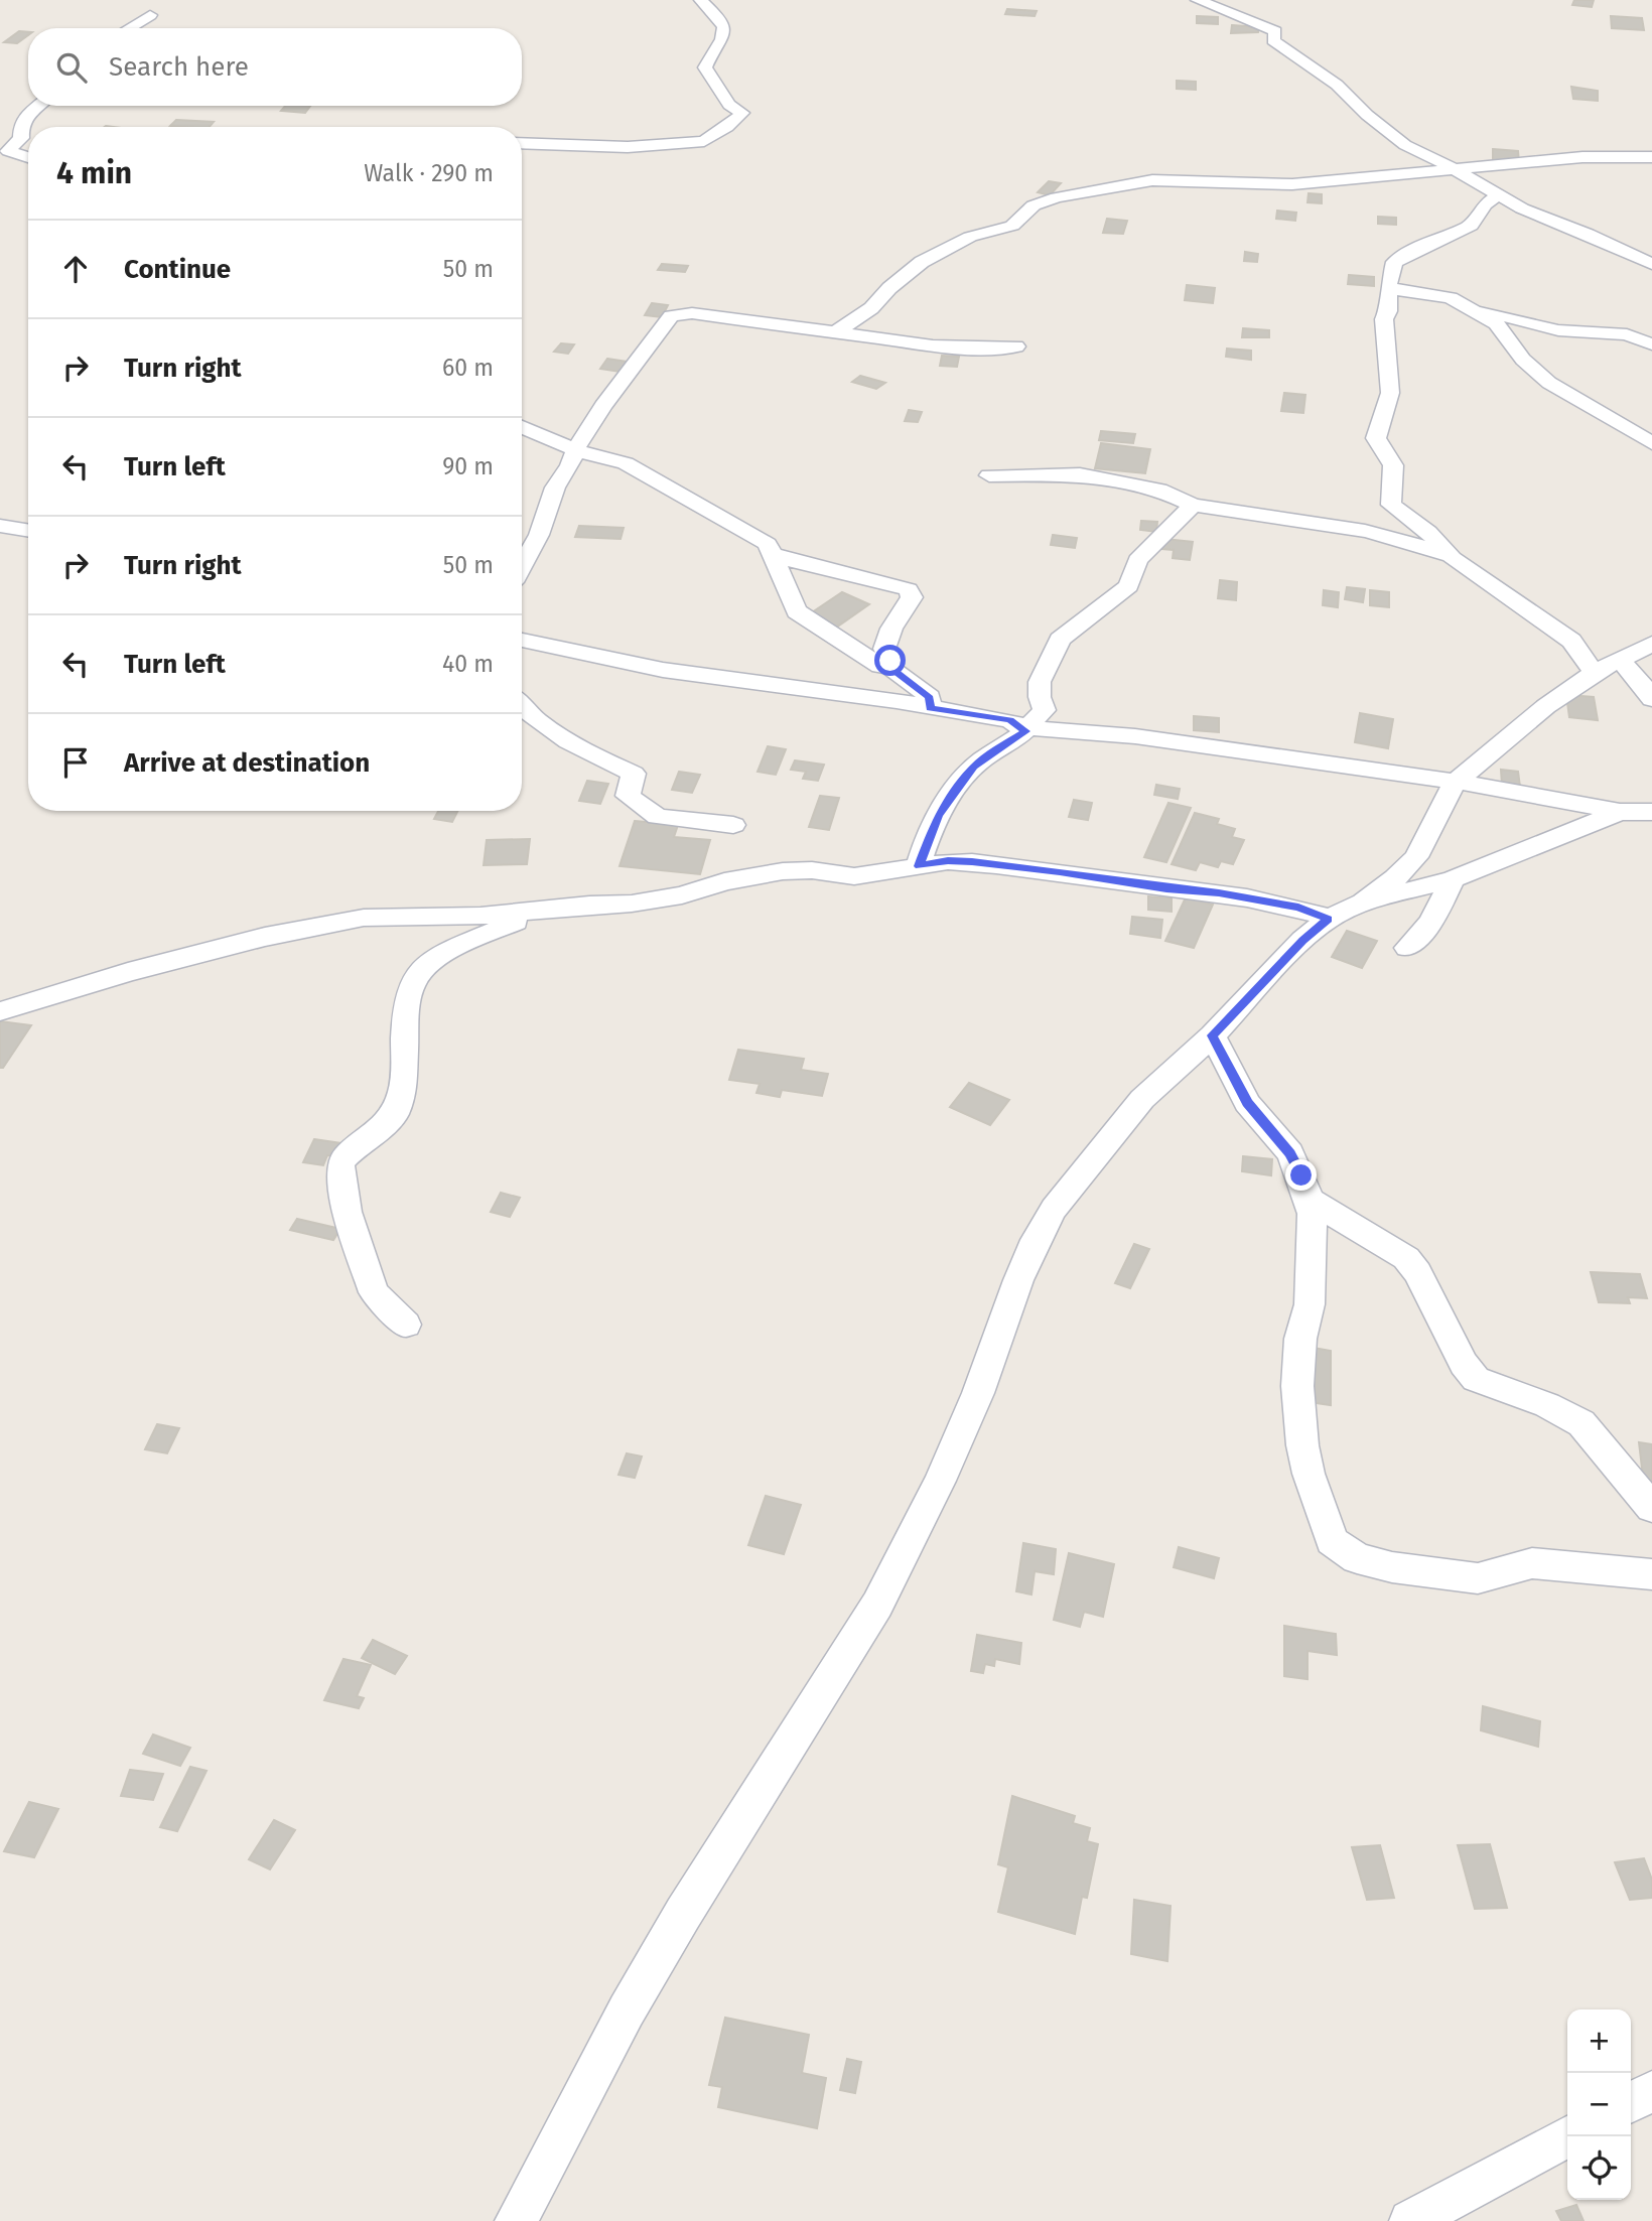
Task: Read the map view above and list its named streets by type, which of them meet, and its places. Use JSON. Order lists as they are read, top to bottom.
{
  "page": {
    "search": "Search here",
    "heading": ["4 min", "Walk · 290 m"],
    "list": [
      ["Continue", "50 m"],
      ["Turn right", "60 m"],
      ["Turn left", "90 m"],
      ["Turn right", "50 m"],
      ["Turn left", "40 m"],
      "Arrive at destination"
    ],
    "map_buttons": ["+", "−"]
  }
}
